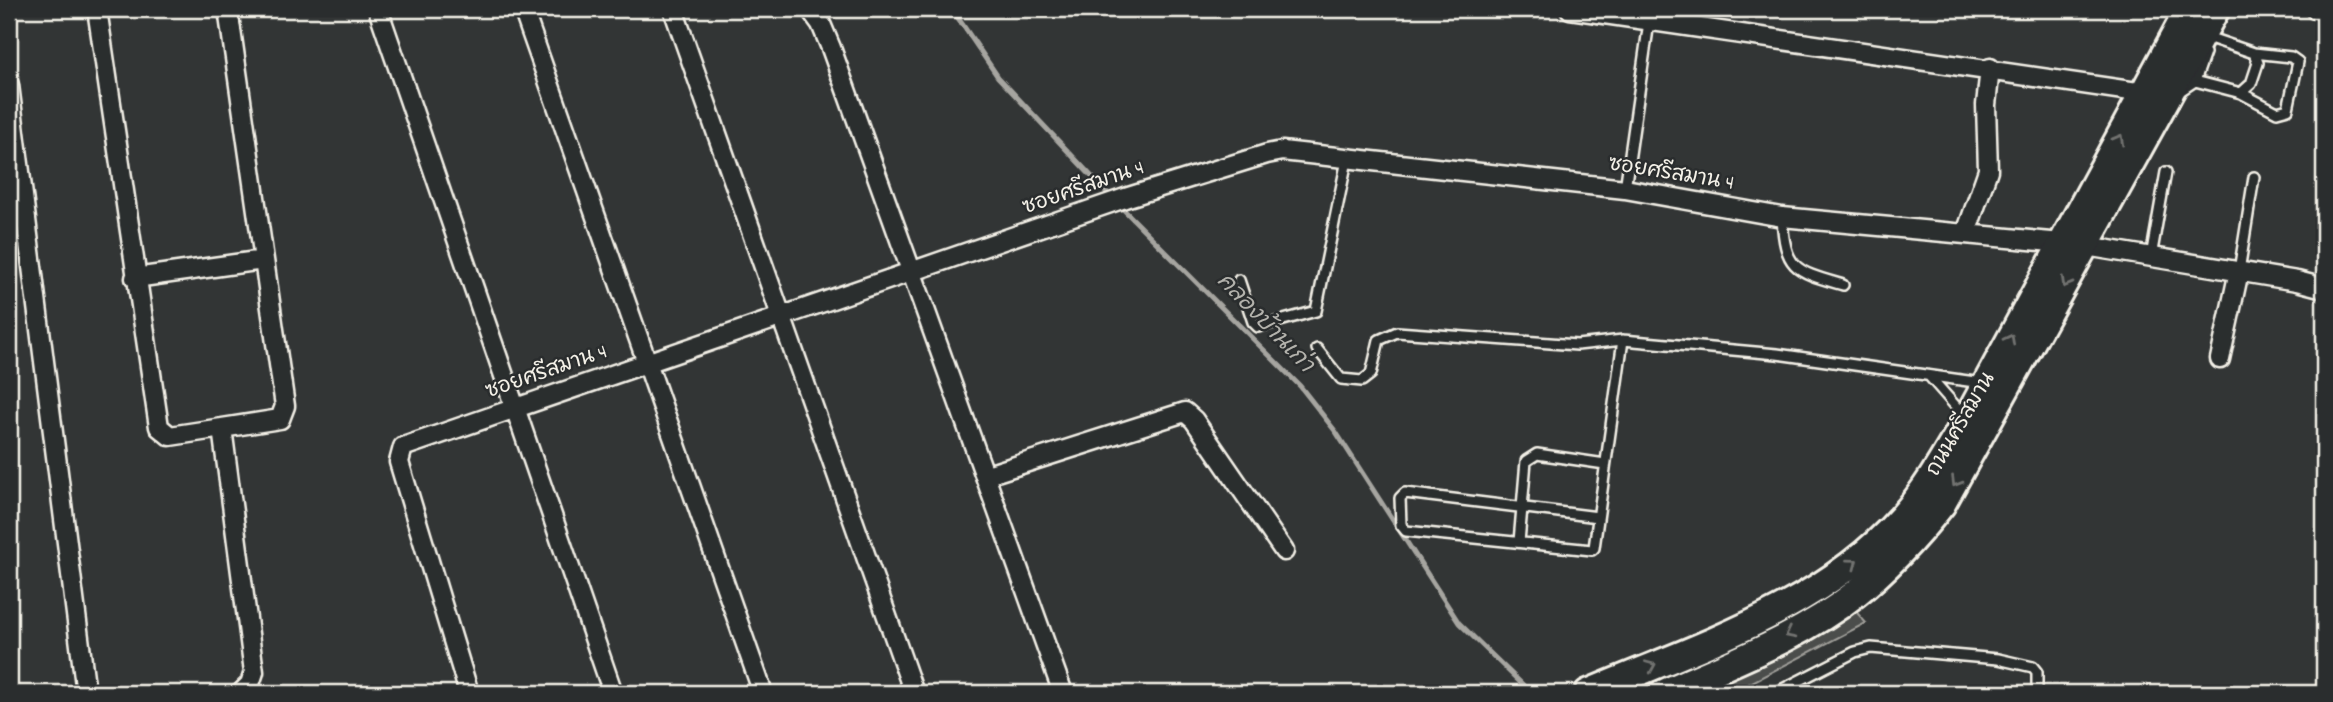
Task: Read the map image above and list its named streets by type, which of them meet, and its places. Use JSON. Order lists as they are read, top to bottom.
{
  "streets": {
    "main road": ["ถนนศรีสมาน"],
    "street": ["ซอยศรีสมาน 4"]
  },
  "crossings": [
    ["ซอยศรีสมาน 4", "ถนนศรีสมาน"]
  ],
  "water": ["คลองบ้านเก่า"]
}
